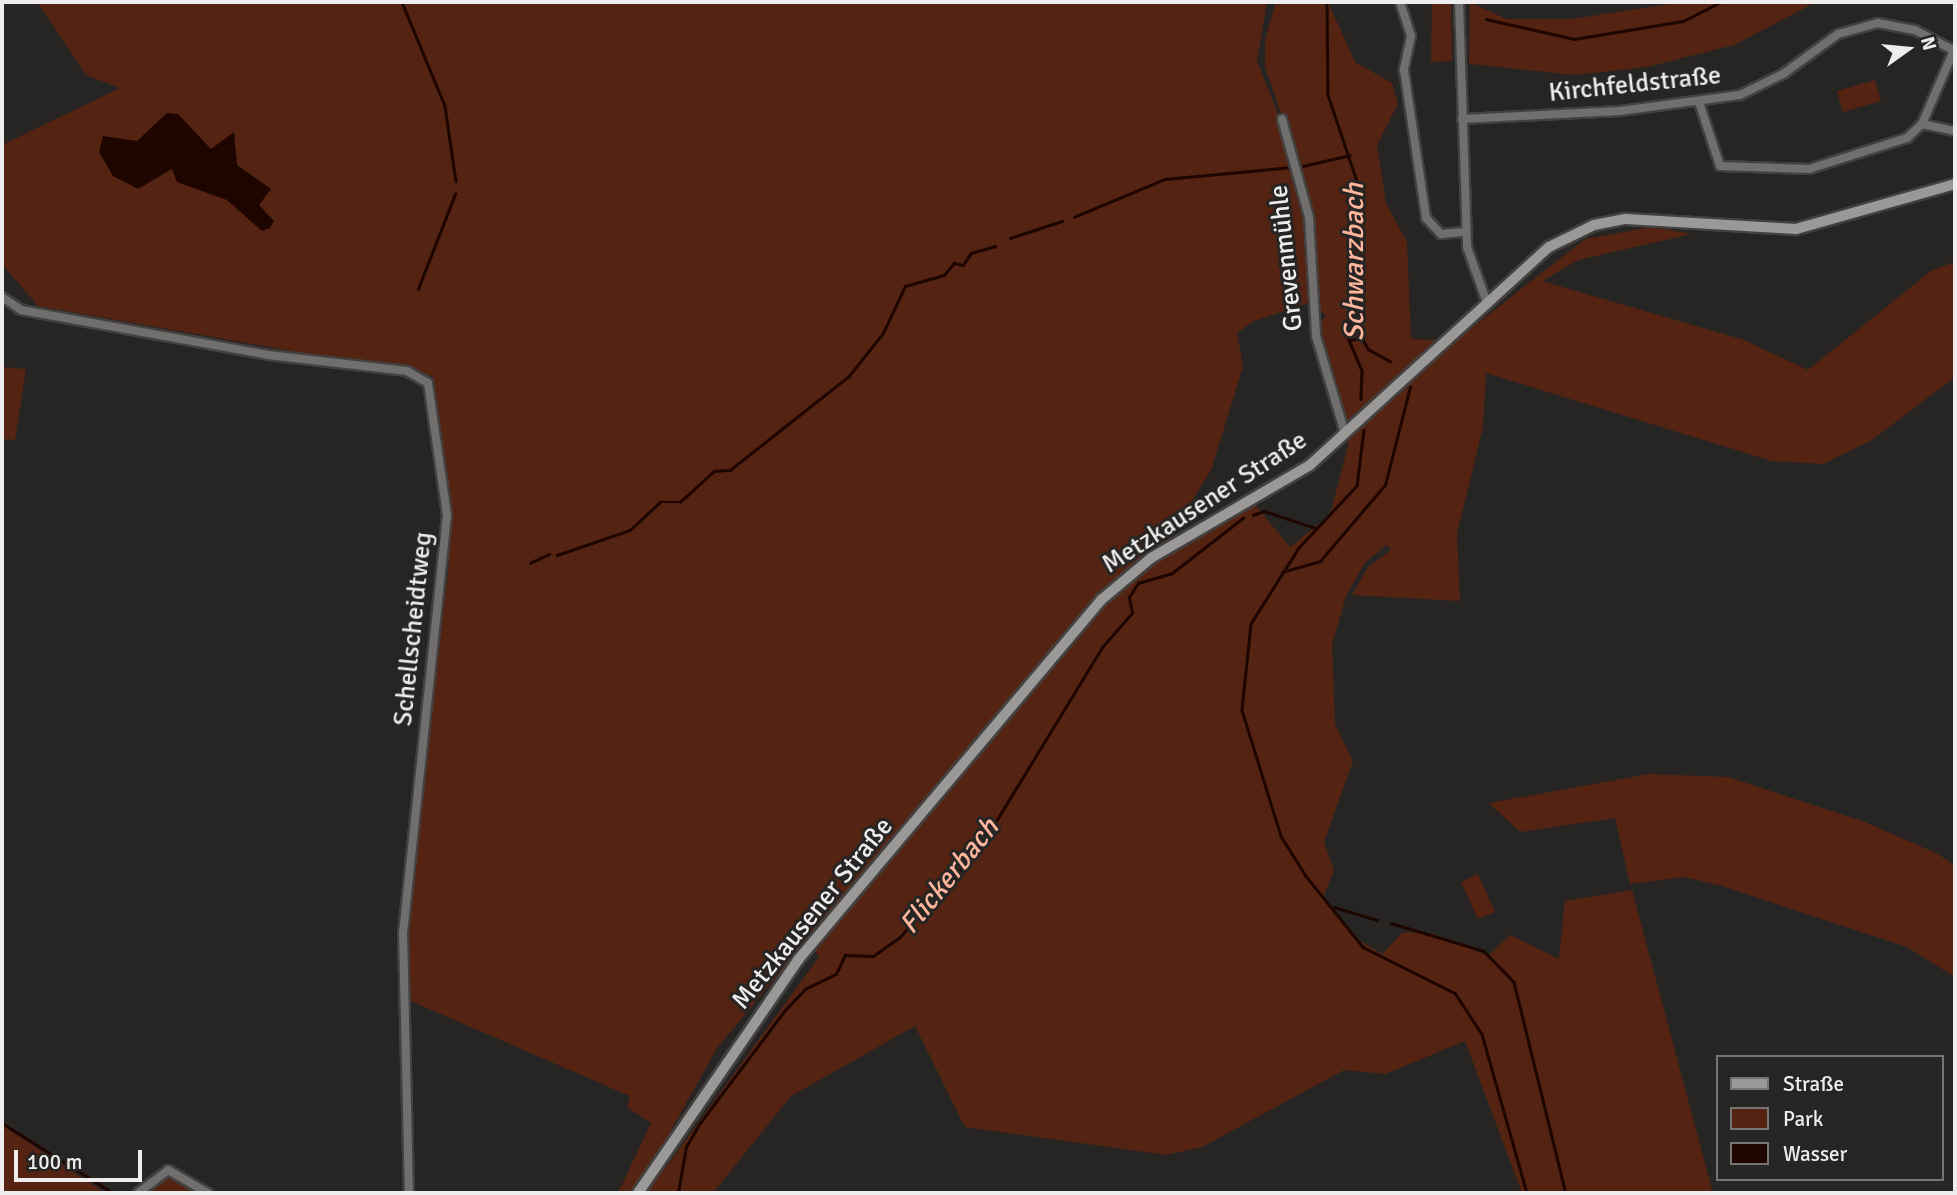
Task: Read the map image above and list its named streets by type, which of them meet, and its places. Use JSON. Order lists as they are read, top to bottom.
{
  "streets": {
    "main road": ["Metzkausener Straße"],
    "street": ["Kirchfeldstraße", "Grevenmühle", "Schellscheidtweg"]
  },
  "crossings": [
    ["Grevenmühle", "Metzkausener Straße"]
  ],
  "water": ["Schwarzbach", "Flickerbach"],
  "legend": ["Straße", "Park", "Wasser"],
  "scale_bar": "100 m",
  "north": "right"
}
